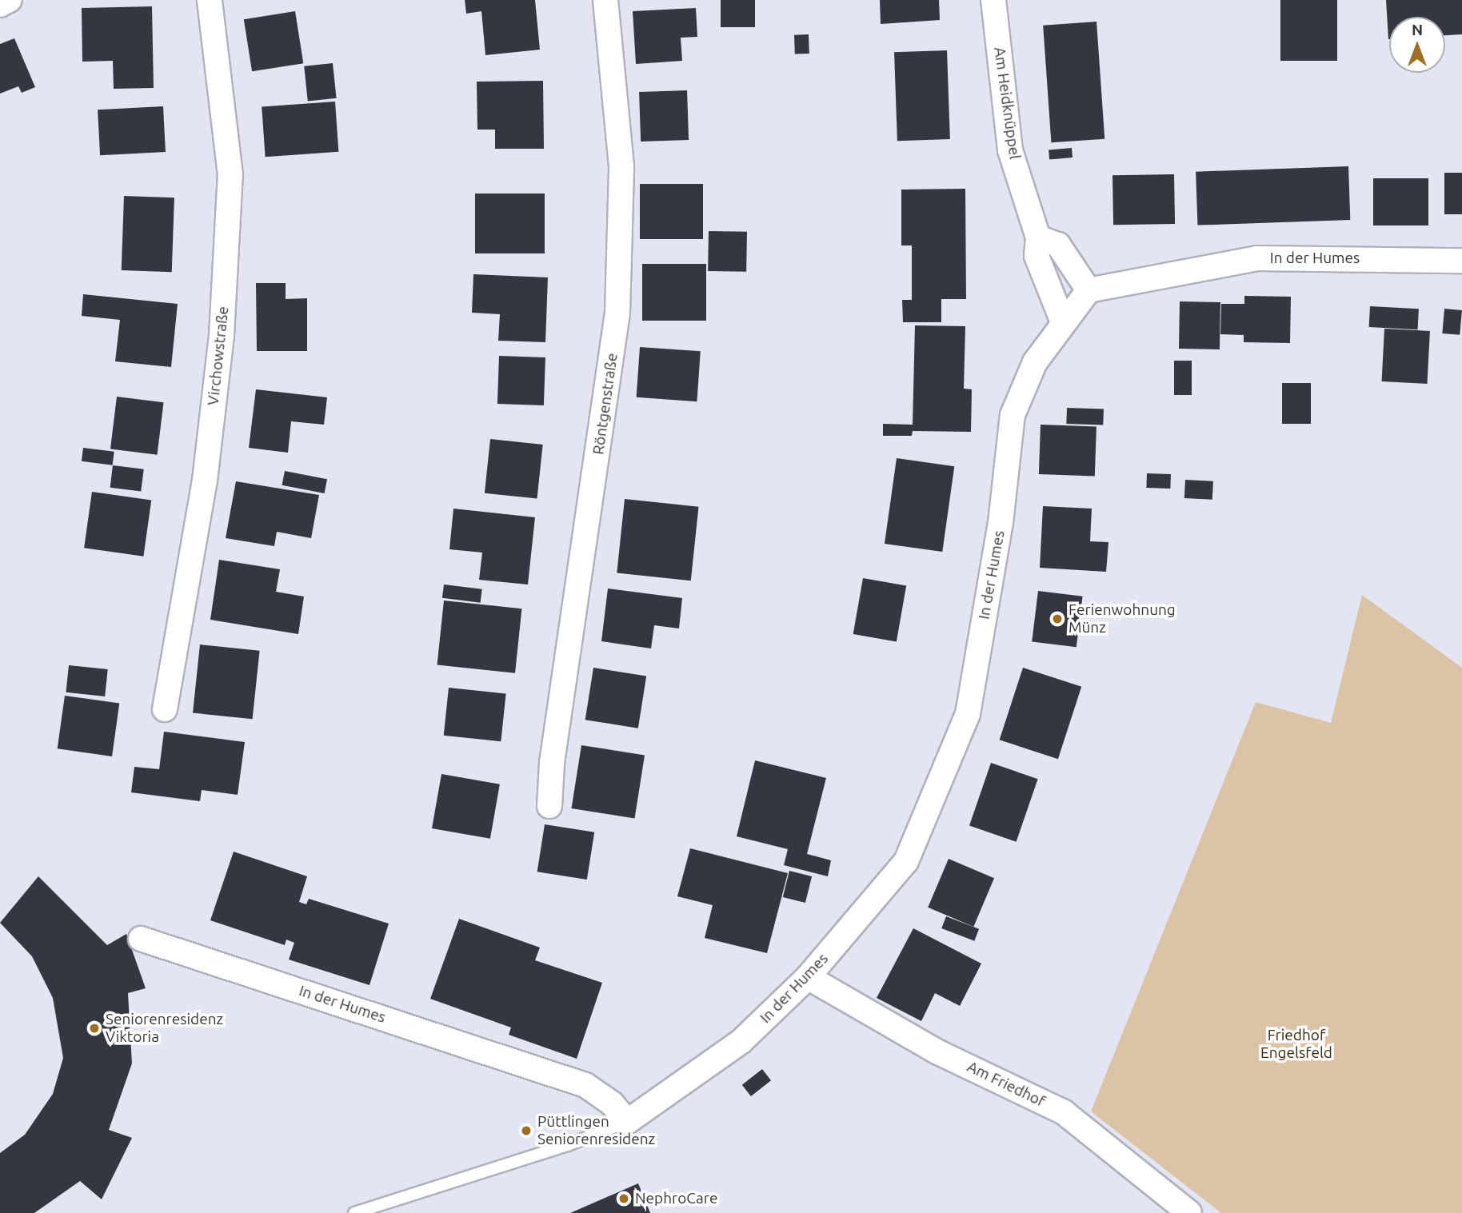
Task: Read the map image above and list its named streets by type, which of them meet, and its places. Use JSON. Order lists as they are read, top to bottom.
{
  "streets": {
    "street": [
      "Am Heidknüppel",
      "In der Humes",
      "Virchowstraße",
      "Röntgenstraße",
      "Am Friedhof"
    ]
  },
  "crossings": [
    ["Am Heidknüppel", "In der Humes"],
    ["In der Humes", "Am Friedhof"]
  ],
  "parks": ["Friedhof Engelsfeld"],
  "places": [
    "Ferienwohnung Münz",
    "Seniorenresidenz Viktoria",
    "Püttlingen Seniorenresidenz",
    "NephroCare"
  ],
  "north": "top"
}
